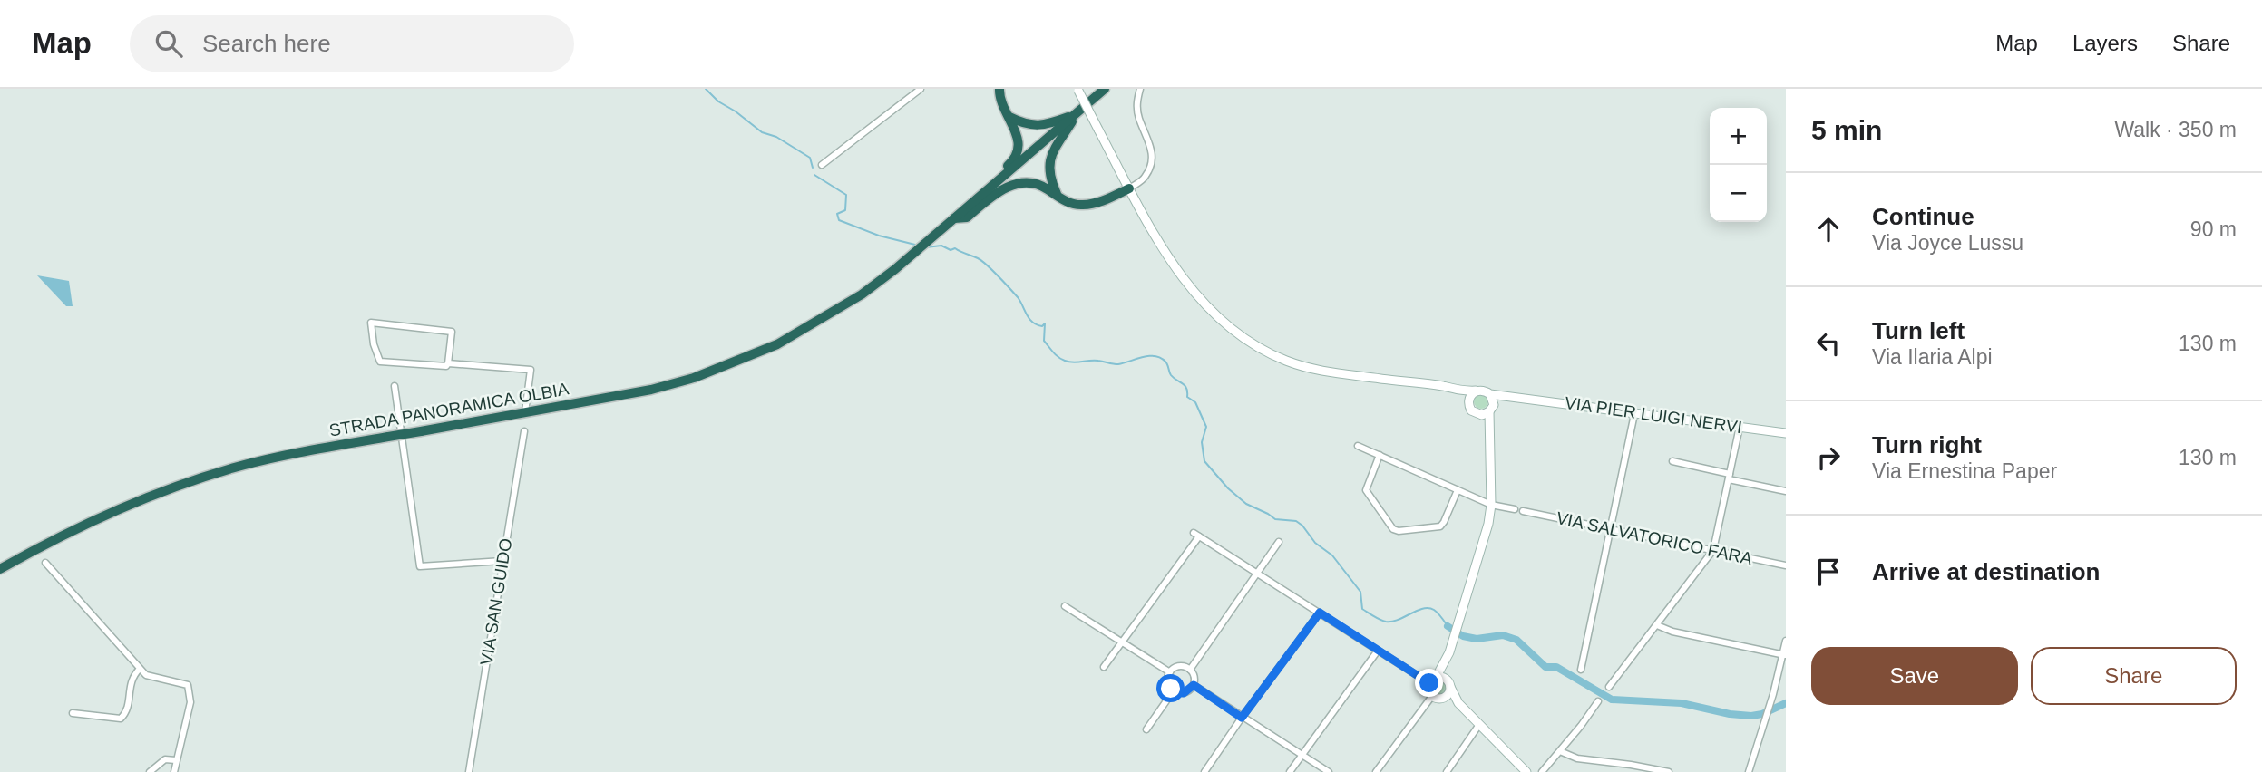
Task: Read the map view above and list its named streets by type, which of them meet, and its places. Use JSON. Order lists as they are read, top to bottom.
{
  "streets": {
    "highway": ["STRADA PANORAMICA OLBIA"],
    "street": ["VIA PIER LUIGI NERVI", "VIA SALVATORICO FARA", "VIA SAN GUIDO"]
  },
  "page": {
    "header": "Map",
    "search": "Search here",
    "nav": ["Map", "Layers", "Share"],
    "heading": ["5 min", "Walk · 350 m"],
    "map_buttons": ["+", "−"],
    "list": [
      ["Continue", "Via Joyce Lussu", "90 m"],
      ["Turn left", "Via Ilaria Alpi", "130 m"],
      ["Turn right", "Via Ernestina Paper", "130 m"],
      "Arrive at destination"
    ],
    "buttons": ["Save", "Share"]
  }
}
